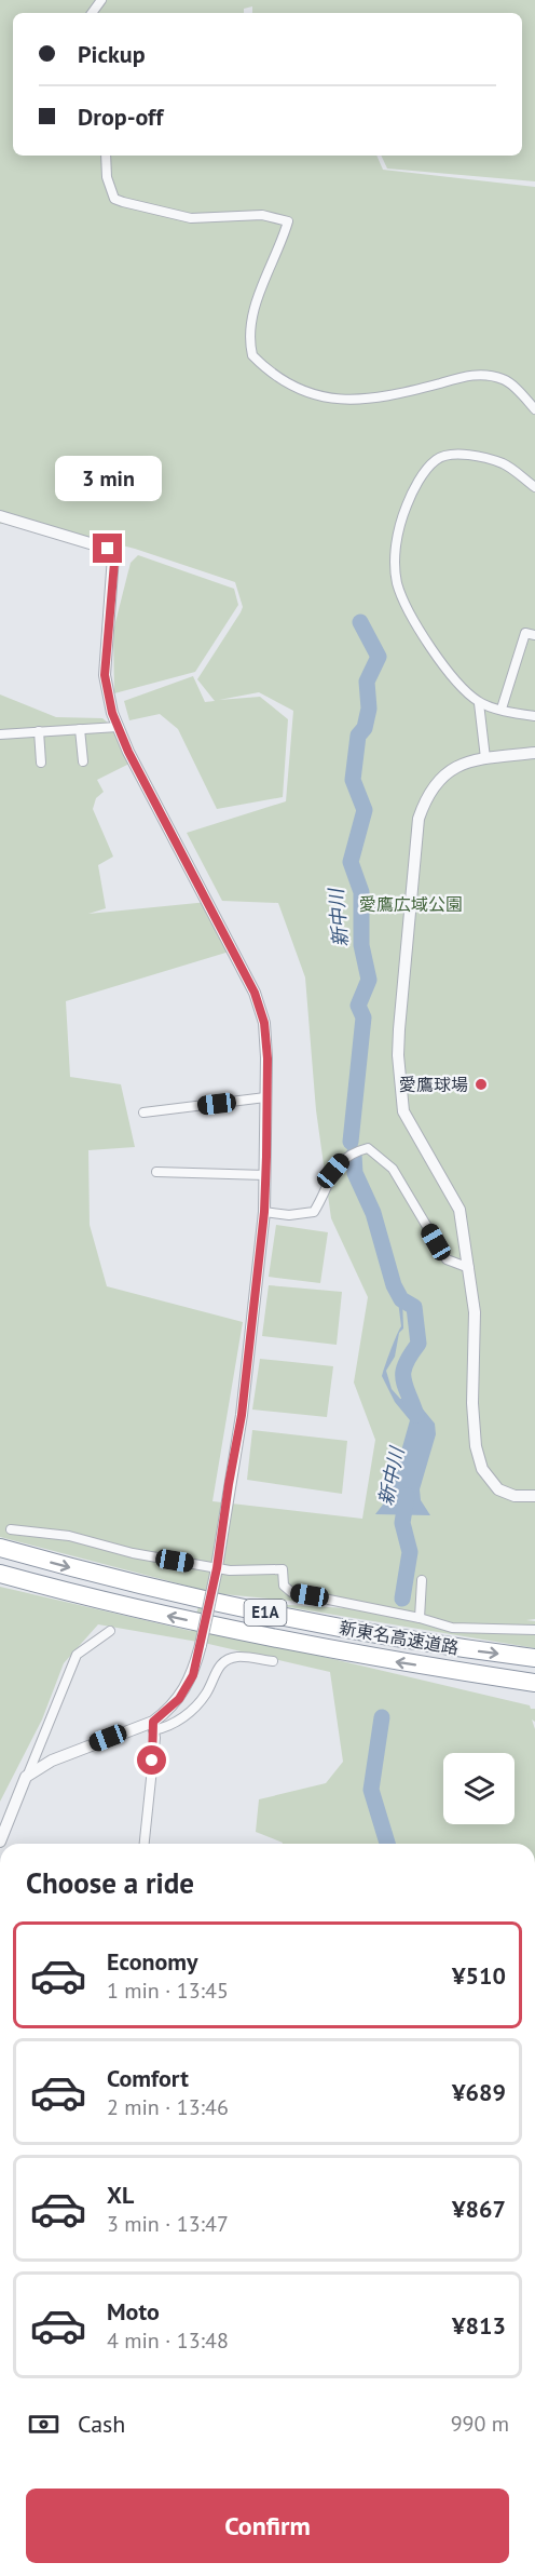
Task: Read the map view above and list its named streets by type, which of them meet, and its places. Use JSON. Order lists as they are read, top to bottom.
{
  "streets": {
    "highway": ["E1A", "新東名高速道路"]
  },
  "water": ["新中川"],
  "parks": ["愛鷹広域公園"],
  "places": ["愛鷹球場"],
  "page": {
    "banner": ["Pickup", "Drop-off"],
    "bubble": "3 min",
    "heading": "Choose a ride",
    "list": [
      {
        "name": "Economy",
        "note": "1 min · 13:45",
        "value": "¥510"
      },
      {
        "name": "Comfort",
        "note": "2 min · 13:46",
        "value": "¥689"
      },
      {
        "name": "XL",
        "note": "3 min · 13:47",
        "value": "¥867"
      },
      {
        "name": "Moto",
        "note": "4 min · 13:48",
        "value": "¥813"
      }
    ],
    "pay": ["Cash", "990 m"],
    "buttons": "Confirm"
  }
}
